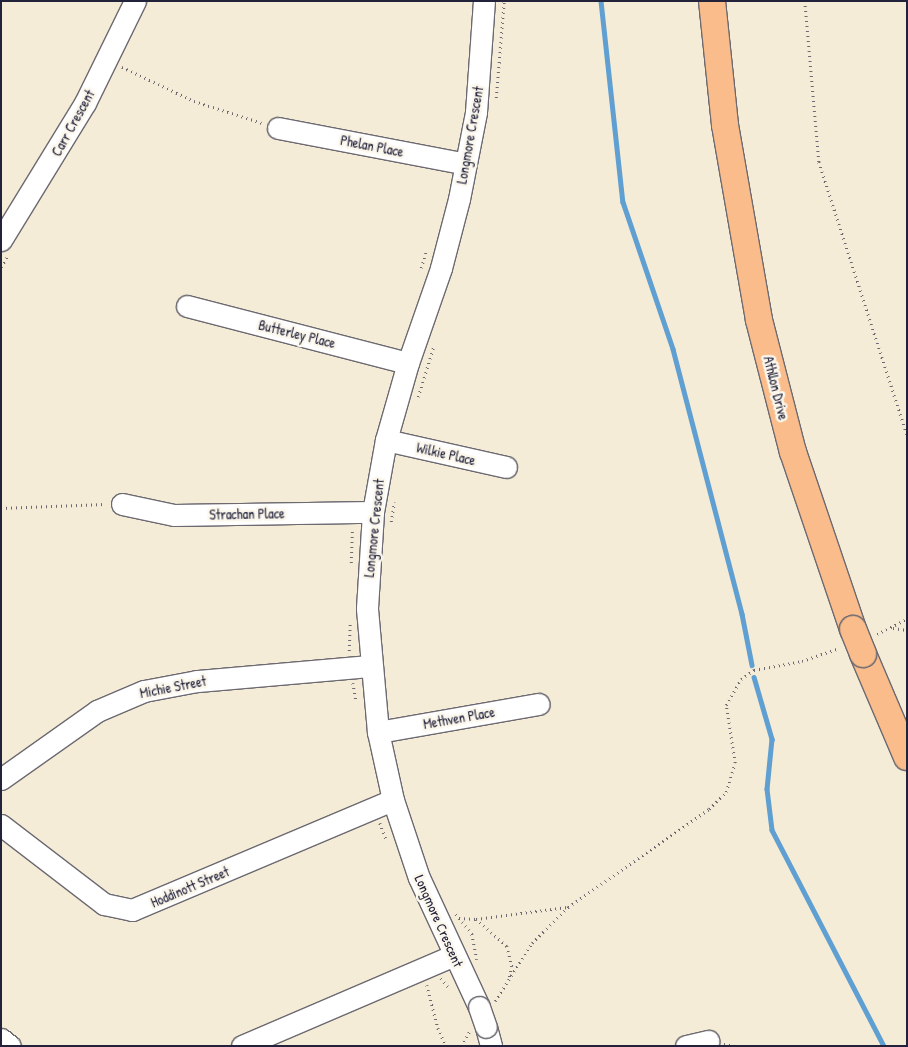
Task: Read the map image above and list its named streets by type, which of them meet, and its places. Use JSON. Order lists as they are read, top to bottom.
{
  "streets": {
    "main road": ["Athllon Drive"],
    "street": [
      "Carr Crescent",
      "Longmore Crescent",
      "Phelan Place",
      "Butterley Place",
      "Wilkie Place",
      "Strachan Place",
      "Michie Street",
      "Methven Place",
      "Hoddinott Street"
    ]
  },
  "crossings": [
    ["Longmore Crescent", "Phelan Place"],
    ["Longmore Crescent", "Butterley Place"],
    ["Longmore Crescent", "Wilkie Place"],
    ["Longmore Crescent", "Strachan Place"],
    ["Longmore Crescent", "Michie Street"],
    ["Longmore Crescent", "Methven Place"],
    ["Longmore Crescent", "Hoddinott Street"]
  ]
}
